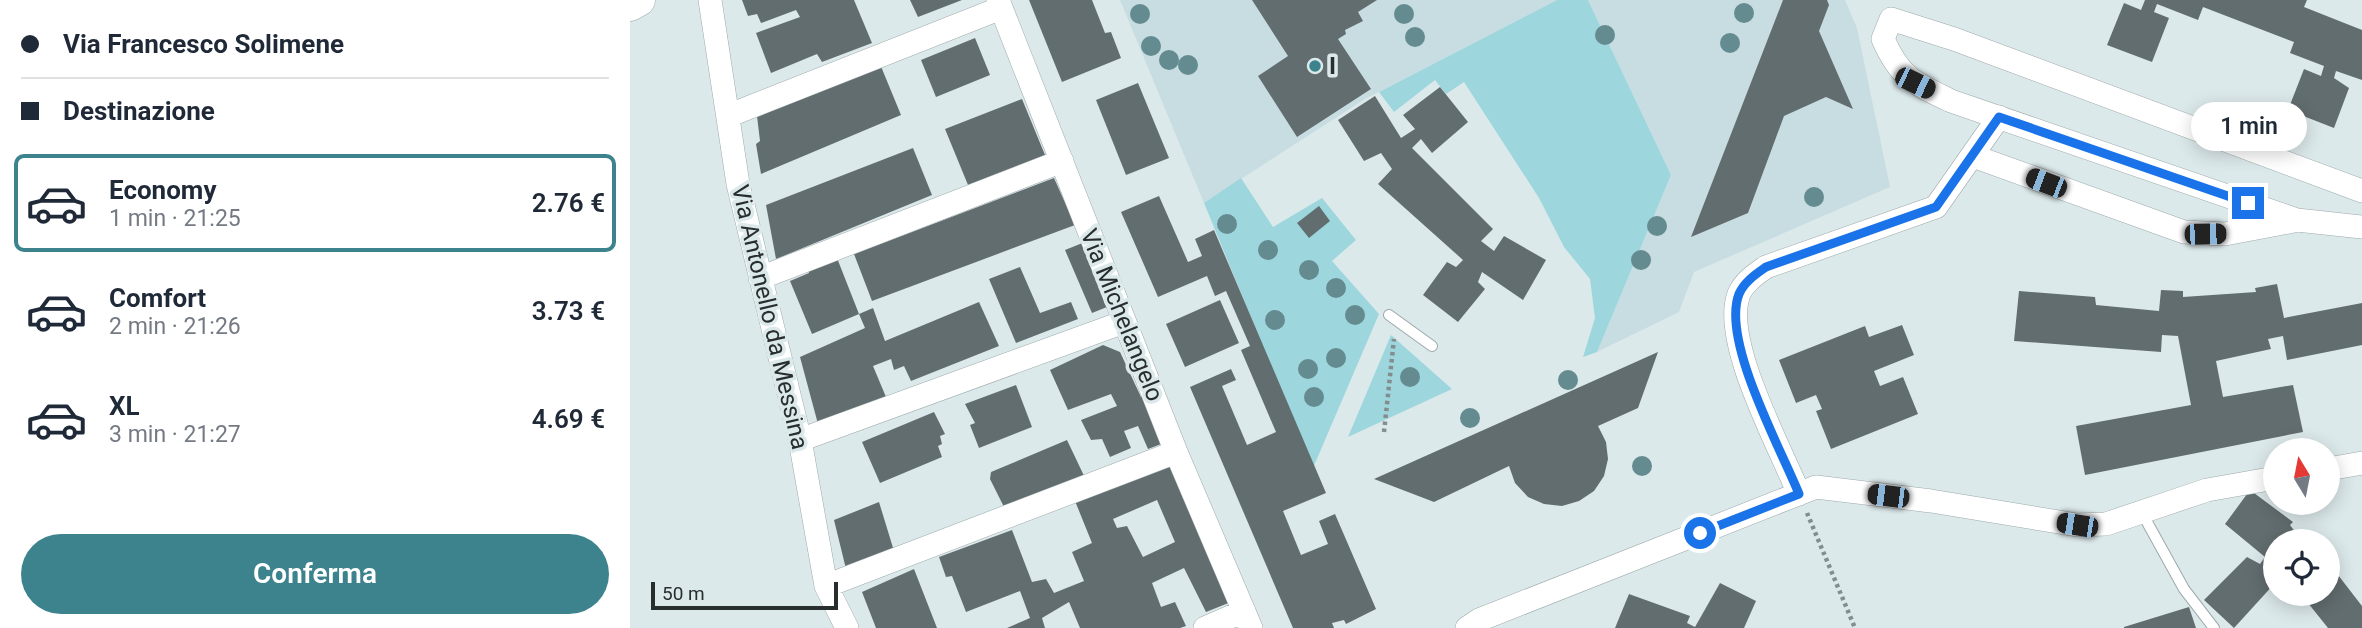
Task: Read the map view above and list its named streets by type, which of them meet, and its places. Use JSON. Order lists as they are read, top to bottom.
{
  "streets": {
    "street": ["Via Michelangelo", "Via Antonello da Messina"]
  },
  "places": ["I"],
  "scale_bar": "50 m",
  "north": "top",
  "page": {
    "banner": ["Via Francesco Solimene", "Destinazione"],
    "bubble": "1 min",
    "list": [
      {
        "name": "Economy",
        "note": "1 min · 21:25",
        "value": "2.76 €"
      },
      {
        "name": "Comfort",
        "note": "2 min · 21:26",
        "value": "3.73 €"
      },
      {
        "name": "XL",
        "note": "3 min · 21:27",
        "value": "4.69 €"
      }
    ],
    "buttons": "Conferma",
    "scale": "50 m"
  }
}
